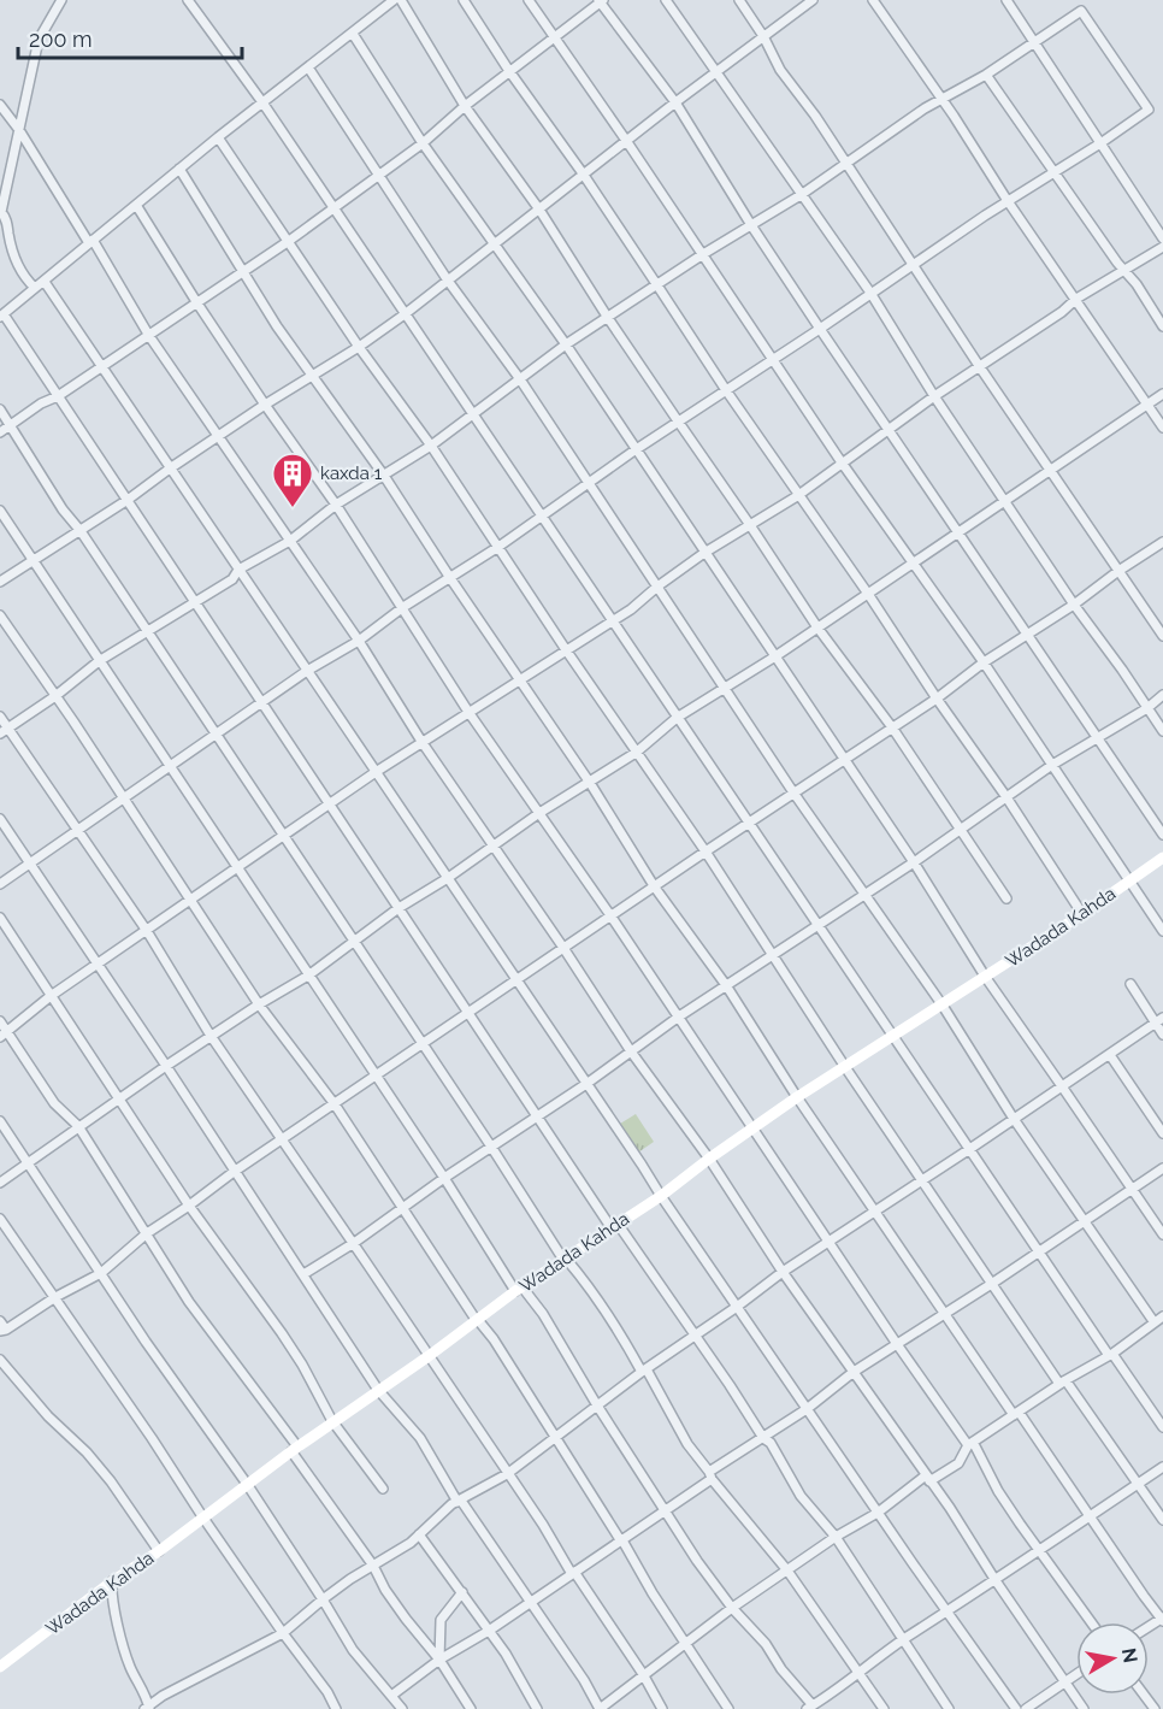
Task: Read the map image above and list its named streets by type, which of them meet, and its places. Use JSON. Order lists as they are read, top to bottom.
{
  "streets": {
    "main road": ["Wadada Kahda"]
  },
  "places": {
    "building": ["kaxda 1"]
  },
  "scale_bar": "200 m",
  "north": "right"
}
